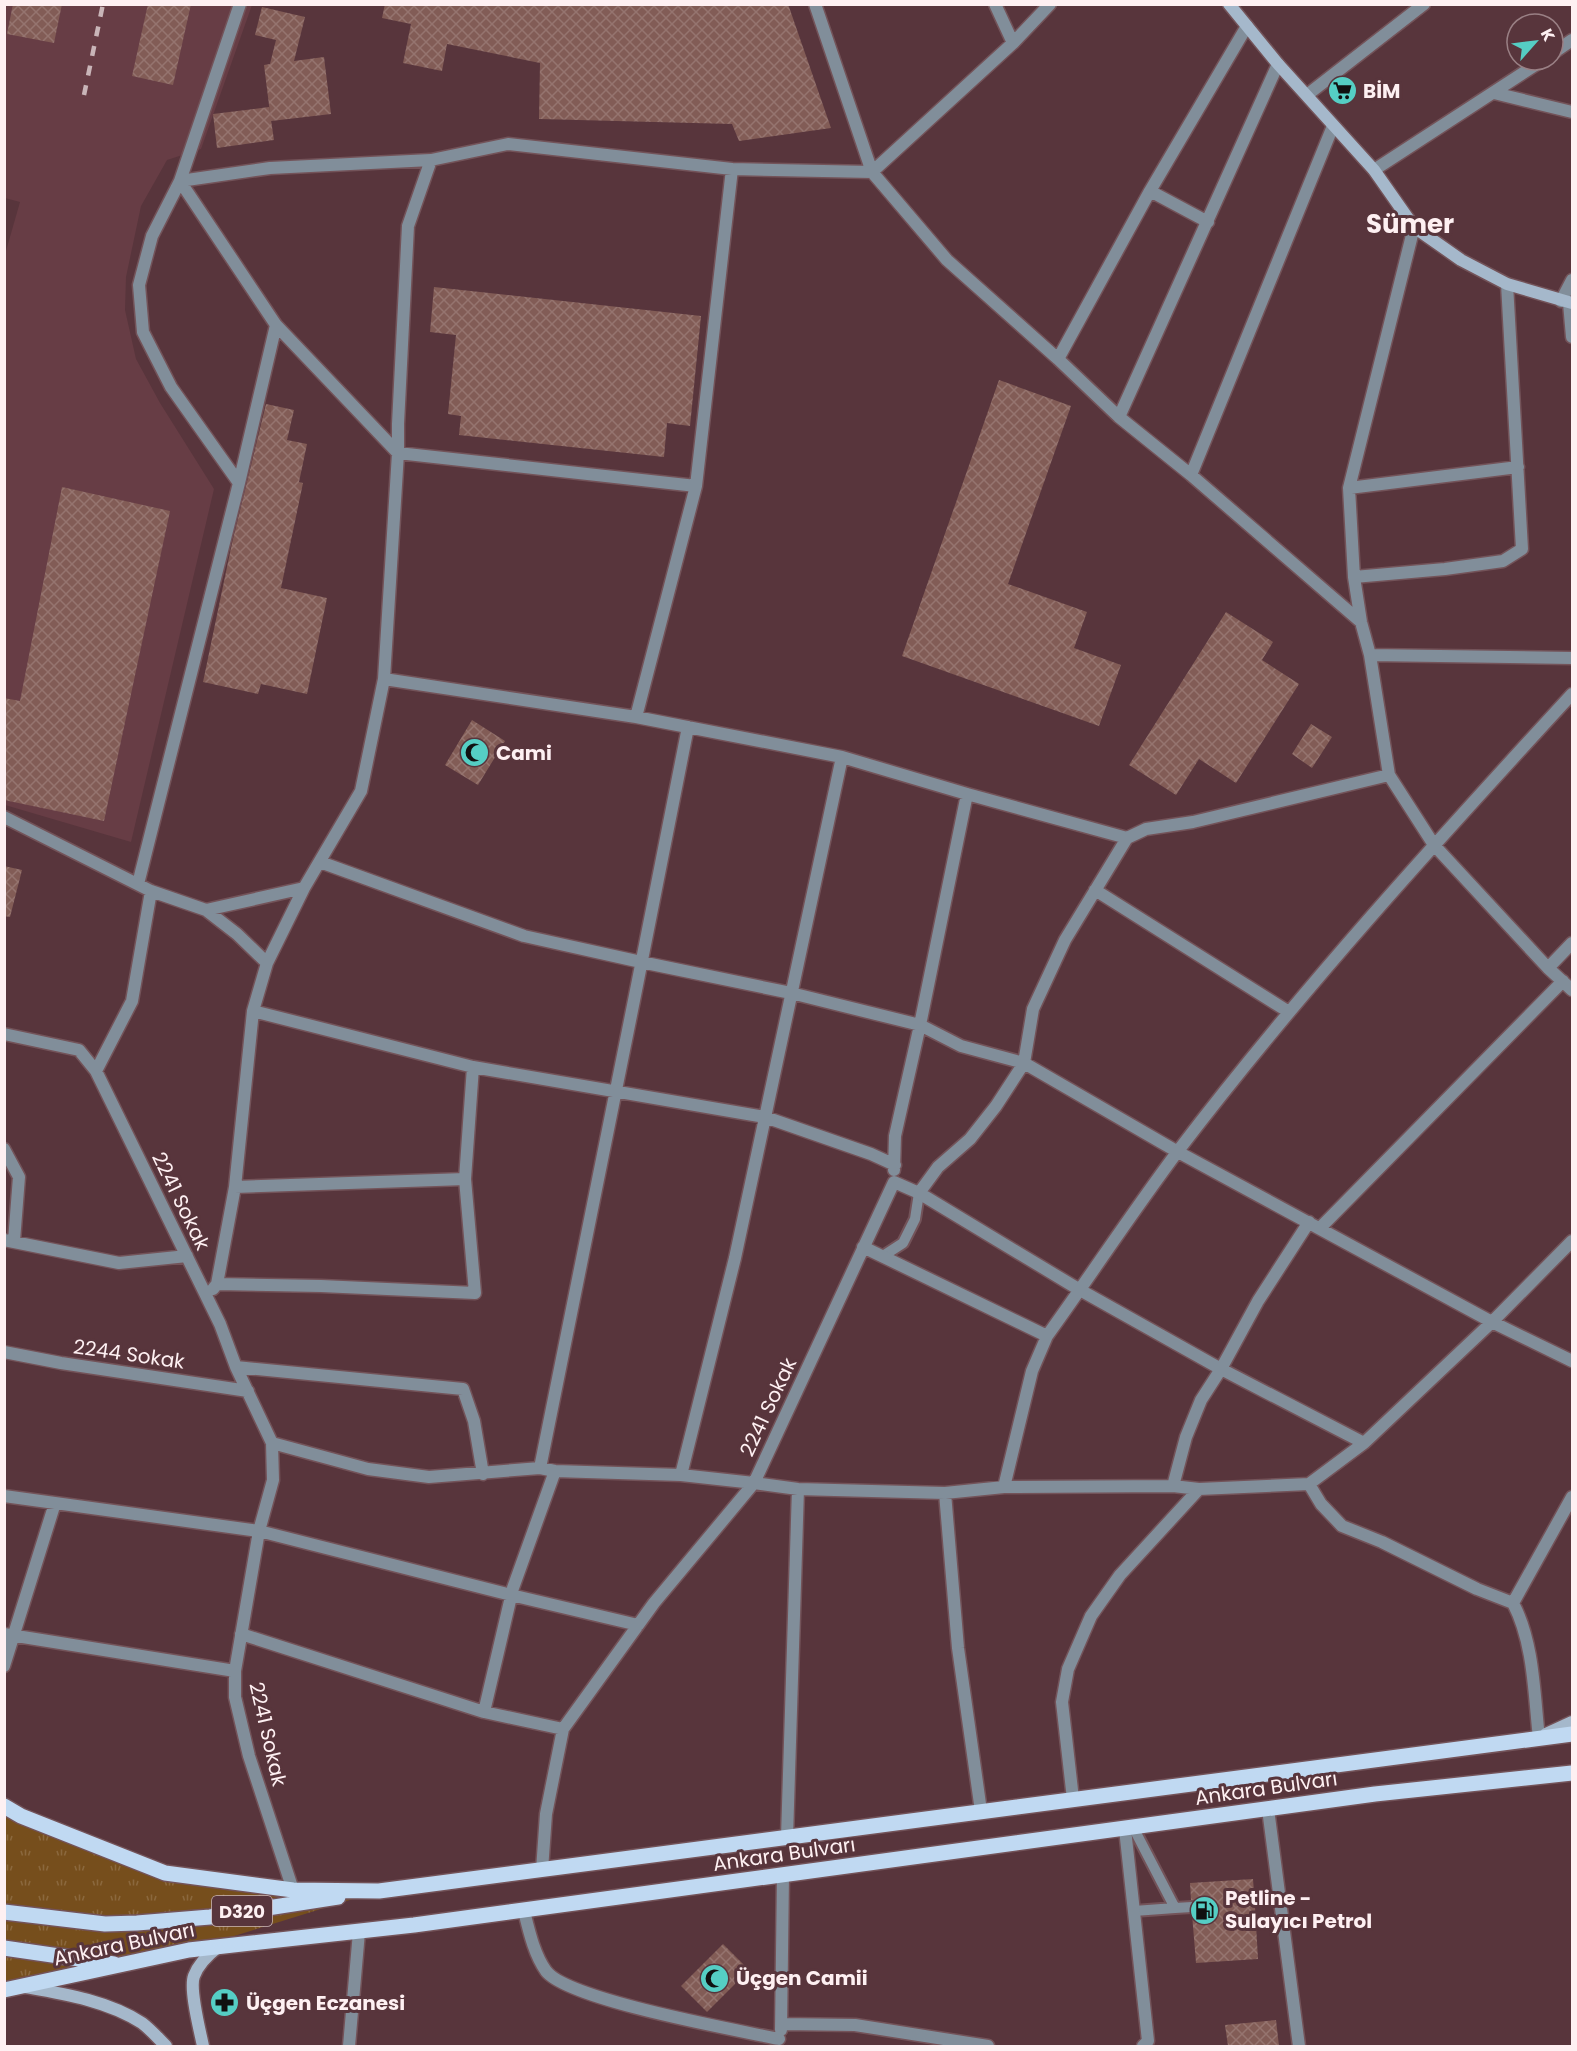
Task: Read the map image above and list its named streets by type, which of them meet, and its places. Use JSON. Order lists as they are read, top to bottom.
{
  "streets": {
    "main road": ["Ankara Bulvarı", "D320"],
    "street": ["2241 Sokak", "2244 Sokak"]
  },
  "crossings": [
    ["2241 Sokak", "2244 Sokak"],
    ["2241 Sokak", "Ankara Bulvarı"]
  ],
  "districts": ["Sümer"],
  "places": {
    "supermarket": ["BİM"],
    "mosque": ["Cami", "Üçgen Camii"],
    "fuel station": ["Petline - Sulayıcı Petrol"],
    "pharmacy": ["Üçgen Eczanesi"]
  },
  "north": "top right"
}
